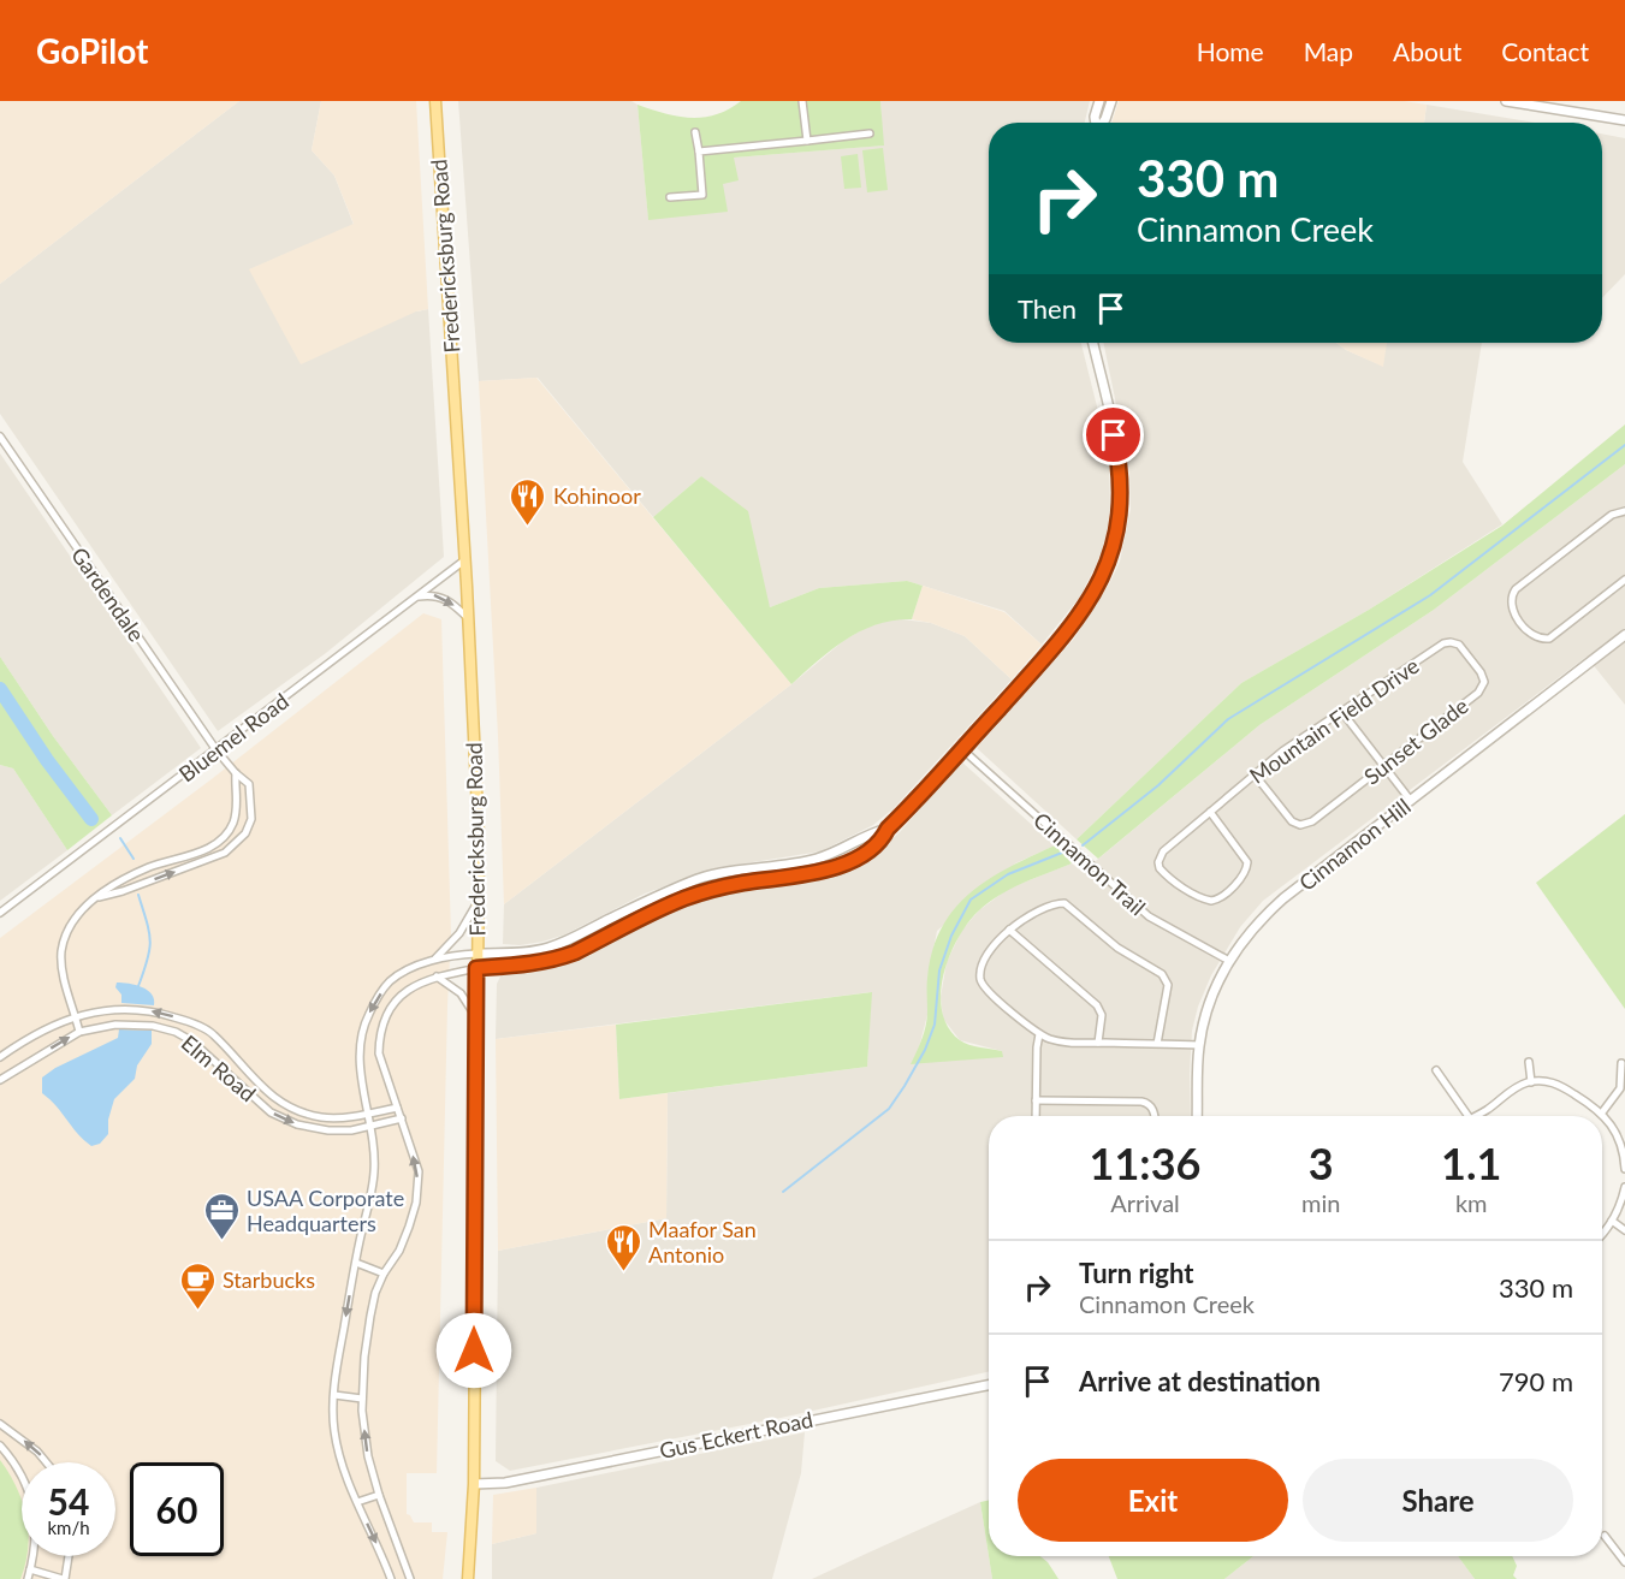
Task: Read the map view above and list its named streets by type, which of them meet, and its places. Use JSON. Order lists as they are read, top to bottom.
{
  "streets": {
    "main road": ["Fredericksburg Road"],
    "street": [
      "Gardendale",
      "Mountain Field Drive",
      "Bluemel Road",
      "Sunset Glade",
      "Cinnamon Hill",
      "Cinnamon Trail",
      "Elm Road",
      "Gus Eckert Road"
    ]
  },
  "crossings": [
    ["Fredericksburg Road", "Bluemel Road"],
    ["Fredericksburg Road", "Gus Eckert Road"],
    ["Gardendale", "Bluemel Road"],
    ["Mountain Field Drive", "Sunset Glade"],
    ["Cinnamon Hill", "Cinnamon Trail"]
  ],
  "places": {
    "restaurant": ["Kohinoor", "Maafor San Antonio"],
    "office": ["USAA Corporate Headquarters"],
    "cafe": ["Starbucks"]
  },
  "page": {
    "header": "GoPilot",
    "nav": [
      "Home",
      "Map",
      "About",
      "Contact"
    ],
    "turn": ["330 m", "Cinnamon Creek"],
    "then": "Then",
    "eta": [
      "11:36",
      "Arrival",
      "3",
      "min",
      "1.1",
      "km"
    ],
    "list": [
      {
        "name": "Turn right",
        "note": "Cinnamon Creek",
        "value": "330 m"
      },
      {
        "name": "Arrive at destination",
        "value": "790 m"
      }
    ],
    "buttons": ["Exit", "Share"],
    "speed": "54 km/h",
    "limit": "60"
  }
}
